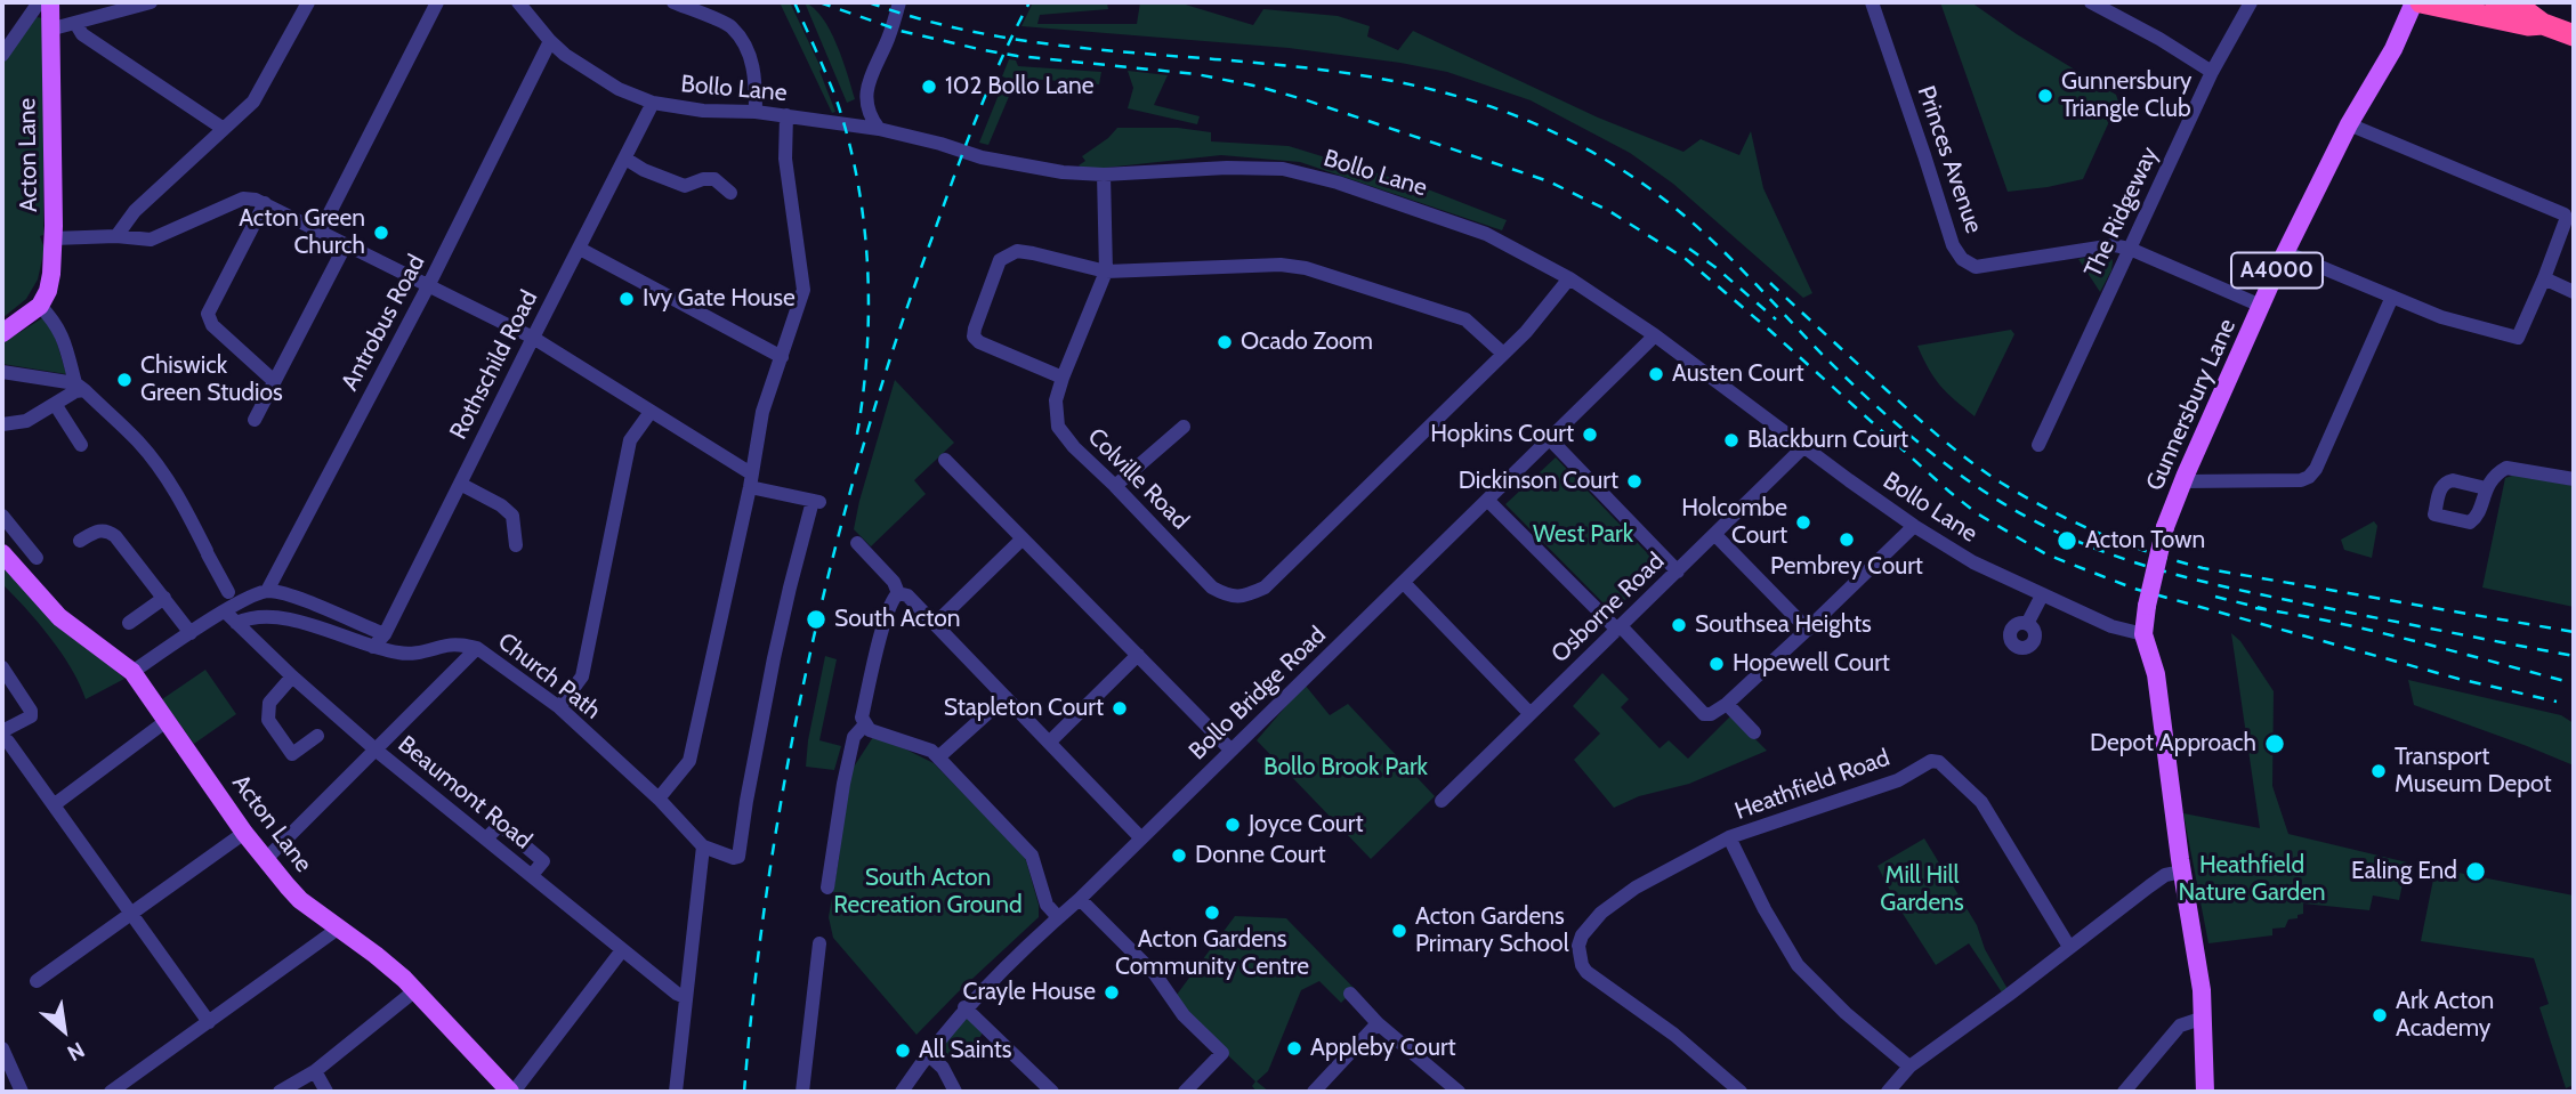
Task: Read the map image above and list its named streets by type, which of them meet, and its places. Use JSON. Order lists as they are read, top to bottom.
{
  "streets": {
    "main road": ["Acton Lane", "A4000", "Gunnersbury Lane"],
    "street": [
      "Bollo Lane",
      "Princes Avenue",
      "The Ridgeway",
      "Antrobus Road",
      "Rothschild Road",
      "Colville Road",
      "Osborne Road",
      "Church Path",
      "Bollo Bridge Road",
      "Heathfield Road",
      "Beaumont Road"
    ]
  },
  "crossings": [
    ["Bollo Lane", "Antrobus Road"],
    ["Bollo Lane", "Rothschild Road"],
    ["Bollo Lane", "Gunnersbury Lane"],
    ["Bollo Lane", "Colville Road"],
    ["Bollo Lane", "Osborne Road"],
    ["Bollo Lane", "Bollo Bridge Road"],
    ["Princes Avenue", "The Ridgeway"],
    ["Princes Avenue", "Gunnersbury Lane"],
    ["Rothschild Road", "Church Path"],
    ["Church Path", "Beaumont Road"]
  ],
  "parks": [
    "West Park",
    "Bollo Brook Park",
    "Heathfield Nature Garden",
    "Mill Hill Gardens",
    "South Acton Recreation Ground"
  ],
  "places": [
    "102 Bollo Lane",
    "Gunnersbury Triangle Club",
    "Acton Green Church",
    "Ivy Gate House",
    "Ocado Zoom",
    "Austen Court",
    "Chiswick Green Studios",
    "Hopkins Court",
    "Blackburn Court",
    "Dickinson Court",
    "Holcombe Court",
    "Pembrey Court",
    "Acton Town",
    "South Acton",
    "Southsea Heights",
    "Hopewell Court",
    "Stapleton Court",
    "Depot Approach",
    "Transport Museum Depot",
    "Joyce Court",
    "Donne Court",
    "Ealing End",
    "Acton Gardens Community Centre",
    "Acton Gardens Primary School",
    "Crayle House",
    "Ark Acton Academy",
    "Appleby Court",
    "All Saints"
  ],
  "north": "bottom right"
}
